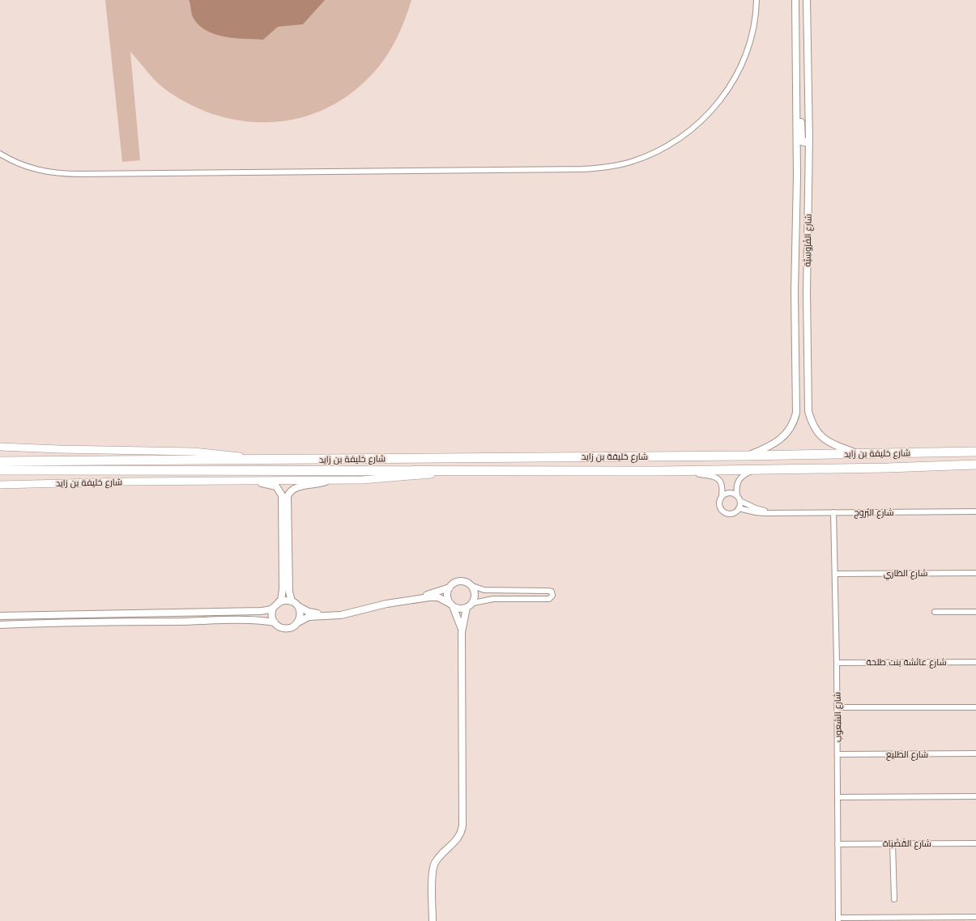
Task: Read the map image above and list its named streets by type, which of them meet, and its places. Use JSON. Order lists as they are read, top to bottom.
{
  "streets": {
    "highway": ["شارع خليفة بن زايد"],
    "street": [
      "شارع الفُرُوسِيَّة",
      "شارع البُروج",
      "شارع الظاري",
      "شارع عائشة بنت طلحة",
      "شارع الشعوب",
      "شارع الطليع",
      "شارع القَصْبَاة"
    ]
  },
  "crossings": [
    ["شارع الفُرُوسِيَّة", "شارع خليفة بن زايد"],
    ["شارع البُروج", "شارع الشعوب"],
    ["شارع الظاري", "شارع الشعوب"],
    ["شارع عائشة بنت طلحة", "شارع الشعوب"],
    ["شارع الشعوب", "شارع الطليع"],
    ["شارع الشعوب", "شارع القَصْبَاة"]
  ]
}
